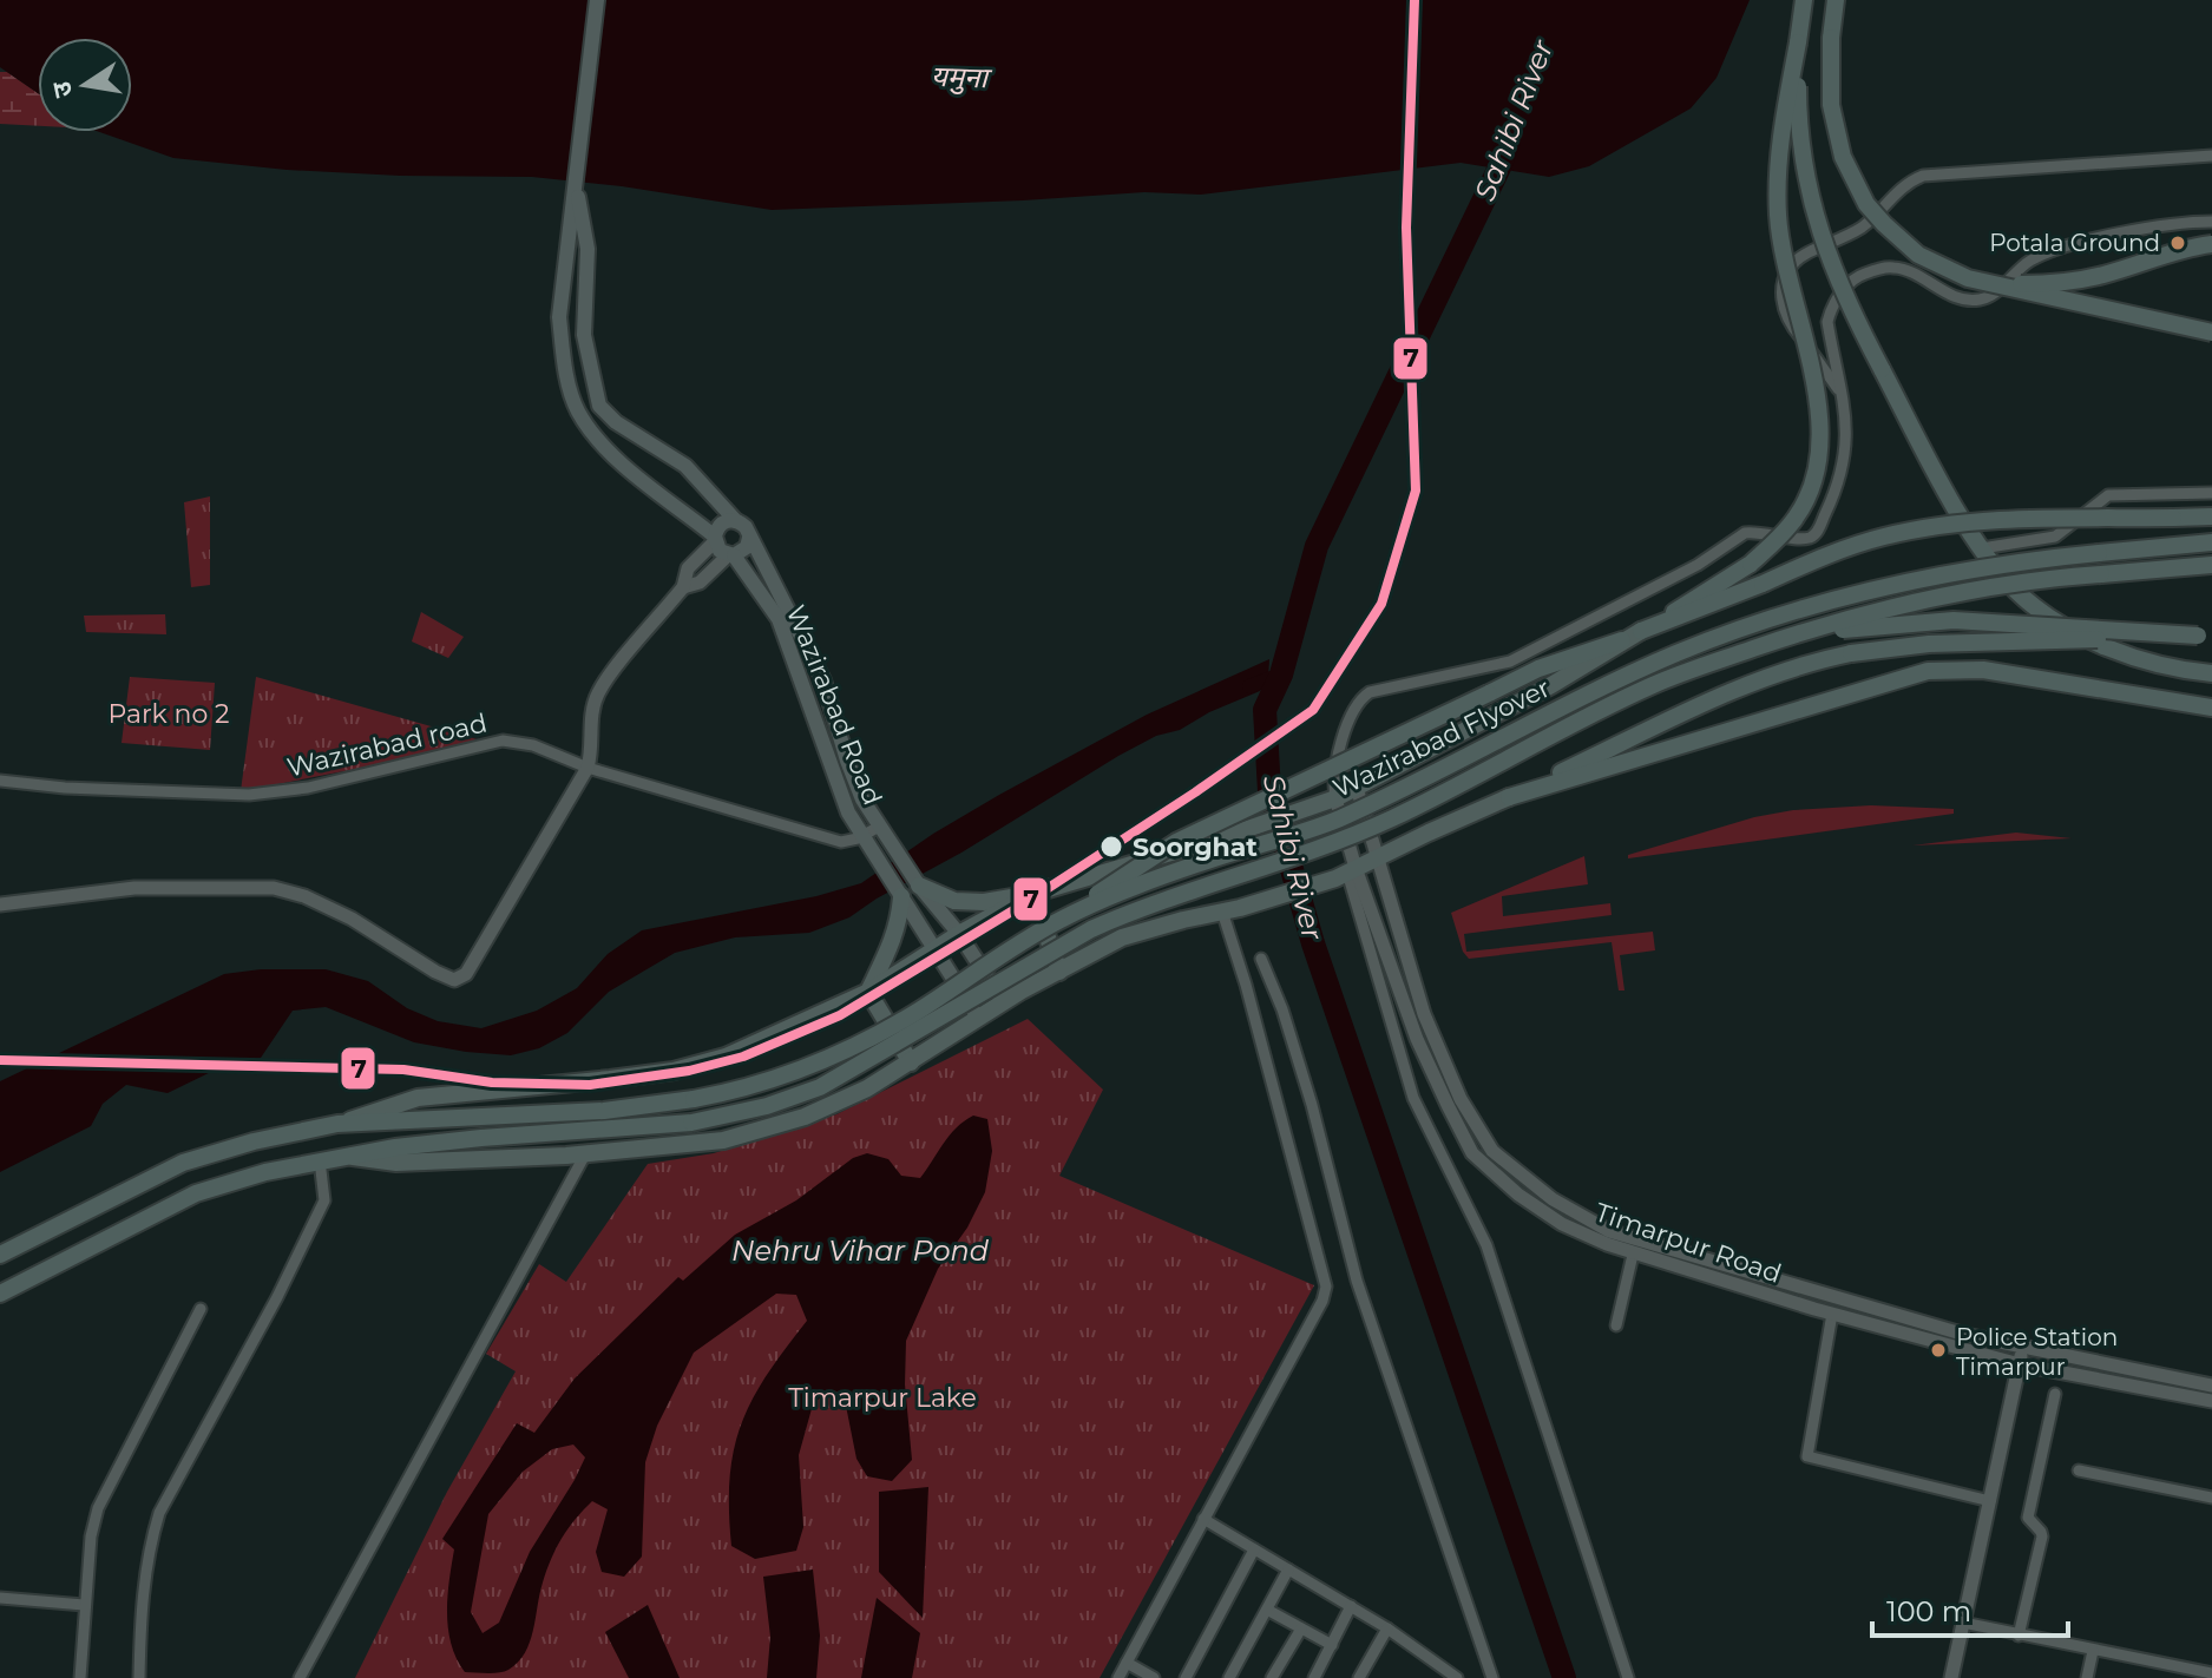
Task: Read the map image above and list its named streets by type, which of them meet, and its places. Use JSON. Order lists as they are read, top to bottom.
{
  "streets": {
    "highway": ["Wazirabad Flyover"],
    "main road": ["Wazirabad Road"],
    "street": ["Wazirabad road", "Timarpur Road"]
  },
  "crossings": [
    ["Wazirabad Road", "Wazirabad road"]
  ],
  "water": ["यमुना", "Sahibi River", "Nehru Vihar Pond"],
  "parks": ["Park no 2", "Timarpur Lake"],
  "places": ["Potala Ground", "Soorghat", "Police Station Timarpur"],
  "lines": ["transit line 7"],
  "scale_bar": "100 m",
  "north": "left"
}
